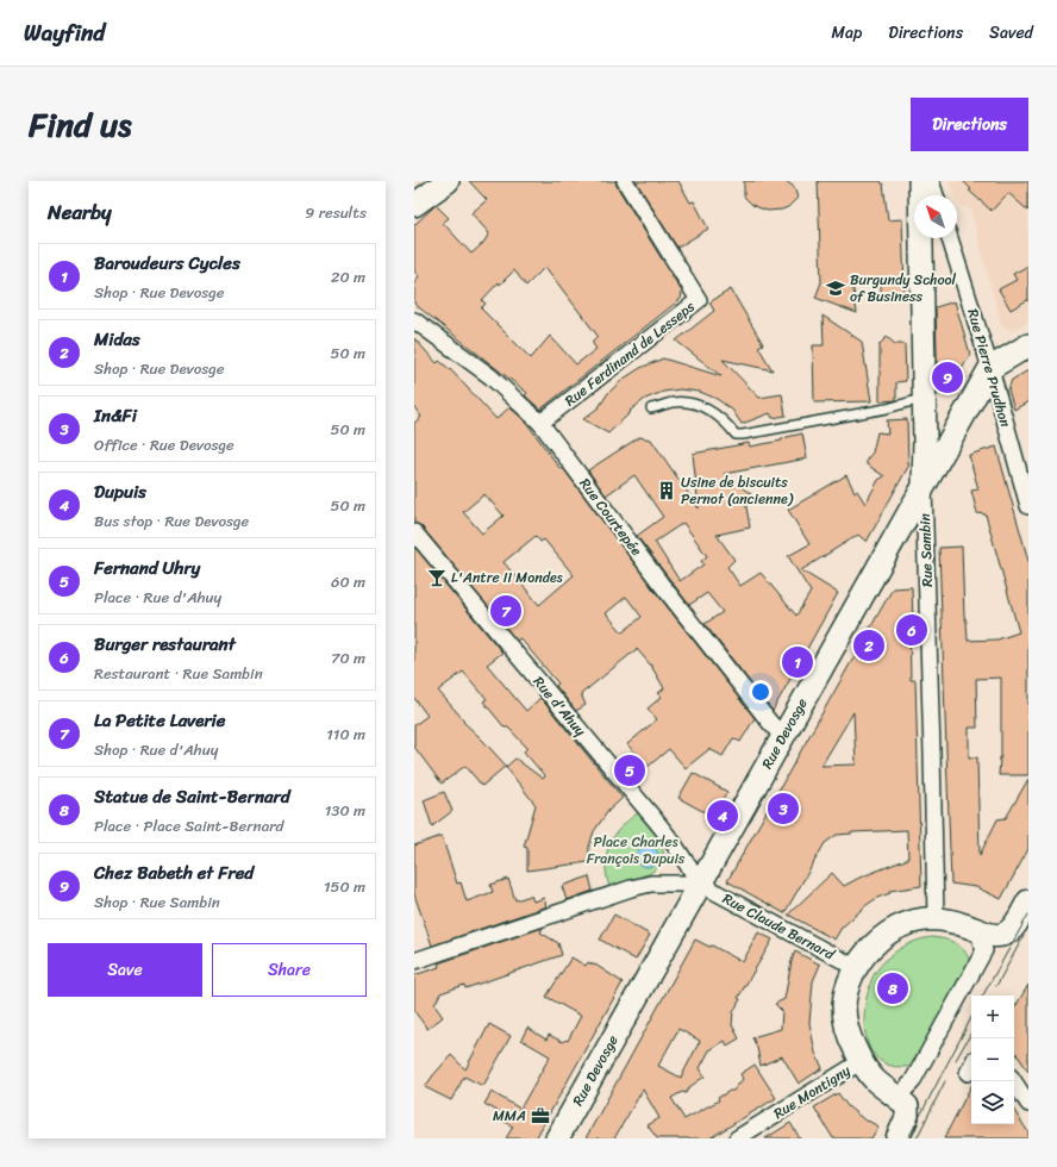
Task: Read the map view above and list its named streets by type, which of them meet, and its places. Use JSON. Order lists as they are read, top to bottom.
{
  "streets": {
    "main road": ["Rue Sambin", "Rue Devosge"],
    "street": [
      "Rue Ferdinand de Lesseps",
      "Rue Pierre Prudhon",
      "Rue Courtepée",
      "Rue d'Ahuy",
      "Rue Claude Bernard",
      "Rue Montigny"
    ]
  },
  "crossings": [
    ["Rue Ferdinand de Lesseps", "Rue Courtepée"],
    ["Rue Pierre Prudhon", "Rue Devosge"],
    ["Rue Courtepée", "Rue Devosge"],
    ["Rue Sambin", "Rue Devosge"],
    ["Rue d'Ahuy", "Rue Devosge"],
    ["Rue d'Ahuy", "Rue Claude Bernard"],
    ["Rue Devosge", "Rue Claude Bernard"]
  ],
  "parks": ["Place Charles François Dupuis"],
  "places": {
    "school or university": ["Burgundy School of Business"],
    "building": ["Usine de biscuits Pernot (ancienne)"],
    "bar": ["L'Antre II Mondes"],
    "office": ["MMA"]
  },
  "north": "top left",
  "page": {
    "header": "Wayfind",
    "nav": ["Map", "Directions", "Saved"],
    "title": "Find us",
    "buttons": [
      "Directions",
      ["Save", "Share"]
    ],
    "heading": ["Nearby", "9 results"],
    "list": [
      {
        "mark": "1",
        "name": "Baroudeurs Cycles",
        "note": "Shop · Rue Devosge",
        "value": "20 m"
      },
      {
        "mark": "2",
        "name": "Midas",
        "note": "Shop · Rue Devosge",
        "value": "50 m"
      },
      {
        "mark": "3",
        "name": "In&Fi",
        "note": "Office · Rue Devosge",
        "value": "50 m"
      },
      {
        "mark": "4",
        "name": "Dupuis",
        "note": "Bus stop · Rue Devosge",
        "value": "50 m"
      },
      {
        "mark": "5",
        "name": "Fernand Uhry",
        "note": "Place · Rue d'Ahuy",
        "value": "60 m"
      },
      {
        "mark": "6",
        "name": "Burger restaurant",
        "note": "Restaurant · Rue Sambin",
        "value": "70 m"
      },
      {
        "mark": "7",
        "name": "La Petite Laverie",
        "note": "Shop · Rue d'Ahuy",
        "value": "110 m"
      },
      {
        "mark": "8",
        "name": "Statue de Saint-Bernard",
        "note": "Place · Place Saint-Bernard",
        "value": "130 m"
      },
      {
        "mark": "9",
        "name": "Chez Babeth et Fred",
        "note": "Shop · Rue Sambin",
        "value": "150 m"
      }
    ],
    "pins": [
      "9",
      "7",
      "6",
      "2",
      "1",
      "5",
      "3",
      "4",
      "8"
    ],
    "map_buttons": ["+", "−"]
  }
}
